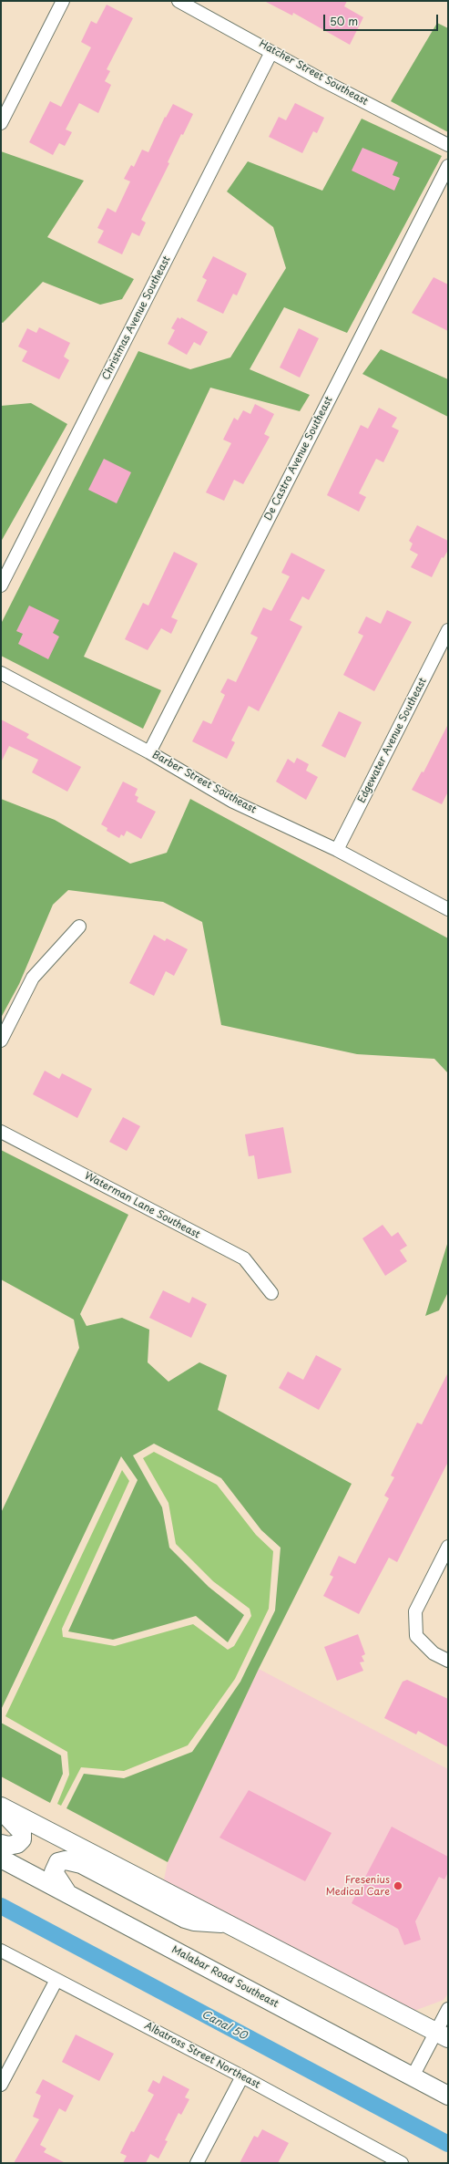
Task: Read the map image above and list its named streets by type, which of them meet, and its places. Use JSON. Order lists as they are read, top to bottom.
{
  "streets": {
    "main road": ["Malabar Road Southeast"],
    "street": [
      "Hatcher Street Southeast",
      "Christmas Avenue Southeast",
      "De Castro Avenue Southeast",
      "Edgewater Avenue Southeast",
      "Barber Street Southeast",
      "Waterman Lane Southeast",
      "Albatross Street Northeast"
    ]
  },
  "crossings": [
    ["Hatcher Street Southeast", "Christmas Avenue Southeast"],
    ["De Castro Avenue Southeast", "Barber Street Southeast"],
    ["Edgewater Avenue Southeast", "Barber Street Southeast"]
  ],
  "water": ["Canal 50"],
  "places": ["Fresenius Medical Care"],
  "scale_bar": "50 m"
}
